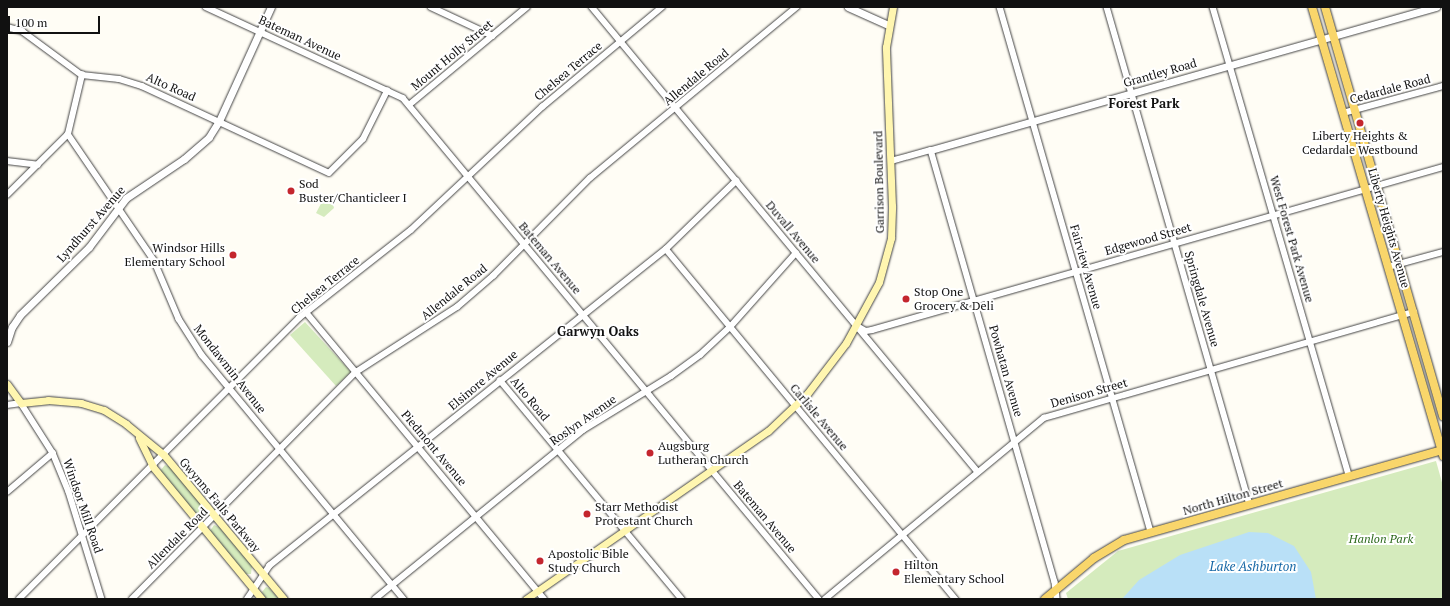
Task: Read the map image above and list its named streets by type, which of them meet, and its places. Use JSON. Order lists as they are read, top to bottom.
{
  "streets": {
    "main road": [
      "Garrison Boulevard",
      "Liberty Heights Avenue",
      "North Hilton Street",
      "Gwynns Falls Parkway",
      "Windsor Mill Road"
    ],
    "street": [
      "Bateman Avenue",
      "Mount Holly Street",
      "Chelsea Terrace",
      "Grantley Road",
      "Allendale Road",
      "Alto Road",
      "Cedardale Road",
      "Lyndhurst Avenue",
      "Duvall Avenue",
      "Edgewood Street",
      "West Forest Park Avenue",
      "Fairview Avenue",
      "Springdale Avenue",
      "Mondawmin Avenue",
      "Powhatan Avenue",
      "Elsinore Avenue",
      "Denison Street",
      "Carlisle Avenue",
      "Roslyn Avenue",
      "Piedmont Avenue"
    ]
  },
  "crossings": [
    ["Bateman Avenue", "Mount Holly Street"],
    ["Bateman Avenue", "Chelsea Terrace"],
    ["Bateman Avenue", "Allendale Road"],
    ["Bateman Avenue", "Alto Road"],
    ["Bateman Avenue", "Garrison Boulevard"],
    ["Bateman Avenue", "Lyndhurst Avenue"],
    ["Bateman Avenue", "Elsinore Avenue"],
    ["Bateman Avenue", "Roslyn Avenue"],
    ["Chelsea Terrace", "Duvall Avenue"],
    ["Chelsea Terrace", "Mondawmin Avenue"],
    ["Chelsea Terrace", "Piedmont Avenue"],
    ["Chelsea Terrace", "Gwynns Falls Parkway"],
    ["Chelsea Terrace", "Windsor Mill Road"],
    ["Grantley Road", "Garrison Boulevard"],
    ["Grantley Road", "Liberty Heights Avenue"],
    ["Grantley Road", "West Forest Park Avenue"],
    ["Grantley Road", "Fairview Avenue"],
    ["Grantley Road", "Springdale Avenue"],
    ["Grantley Road", "Powhatan Avenue"],
    ["Allendale Road", "Duvall Avenue"],
    ["Allendale Road", "Mondawmin Avenue"],
    ["Allendale Road", "Piedmont Avenue"],
    ["Allendale Road", "Gwynns Falls Parkway"],
    ["Alto Road", "Garrison Boulevard"],
    ["Alto Road", "Lyndhurst Avenue"],
    ["Alto Road", "Elsinore Avenue"],
    ["Alto Road", "Roslyn Avenue"],
    ["Cedardale Road", "Liberty Heights Avenue"],
    ["Garrison Boulevard", "Duvall Avenue"],
    ["Garrison Boulevard", "Edgewood Street"],
    ["Garrison Boulevard", "Carlisle Avenue"],
    ["Garrison Boulevard", "Piedmont Avenue"],
    ["Lyndhurst Avenue", "Mondawmin Avenue"],
    ["Liberty Heights Avenue", "Edgewood Street"],
    ["Liberty Heights Avenue", "Denison Street"],
    ["Liberty Heights Avenue", "North Hilton Street"],
    ["Duvall Avenue", "Edgewood Street"],
    ["Duvall Avenue", "Elsinore Avenue"],
    ["Duvall Avenue", "Denison Street"],
    ["Duvall Avenue", "Roslyn Avenue"],
    ["Edgewood Street", "West Forest Park Avenue"],
    ["Edgewood Street", "Fairview Avenue"],
    ["Edgewood Street", "Springdale Avenue"],
    ["Edgewood Street", "Powhatan Avenue"],
    ["West Forest Park Avenue", "Denison Street"],
    ["West Forest Park Avenue", "North Hilton Street"],
    ["Fairview Avenue", "Denison Street"],
    ["Fairview Avenue", "North Hilton Street"],
    ["Springdale Avenue", "Denison Street"],
    ["Springdale Avenue", "North Hilton Street"],
    ["Mondawmin Avenue", "Elsinore Avenue"],
    ["Mondawmin Avenue", "Roslyn Avenue"],
    ["Powhatan Avenue", "Denison Street"],
    ["Powhatan Avenue", "North Hilton Street"],
    ["Elsinore Avenue", "Carlisle Avenue"],
    ["Elsinore Avenue", "Piedmont Avenue"],
    ["Elsinore Avenue", "Gwynns Falls Parkway"],
    ["Denison Street", "Carlisle Avenue"],
    ["Carlisle Avenue", "Roslyn Avenue"],
    ["Roslyn Avenue", "Piedmont Avenue"],
    ["Gwynns Falls Parkway", "Windsor Mill Road"]
  ],
  "districts": ["Forest Park", "Garwyn Oaks"],
  "water": ["Lake Ashburton"],
  "parks": ["Hanlon Park"],
  "places": [
    "Liberty Heights & Cedardale Westbound",
    "Sod Buster/Chanticleer I",
    "Windsor Hills Elementary School",
    "Stop One Grocery & Deli",
    "Augsburg Lutheran Church",
    "Starr Methodist Protestant Church",
    "Apostolic Bible Study Church",
    "Hilton Elementary School"
  ],
  "scale_bar": "100 m"
}
